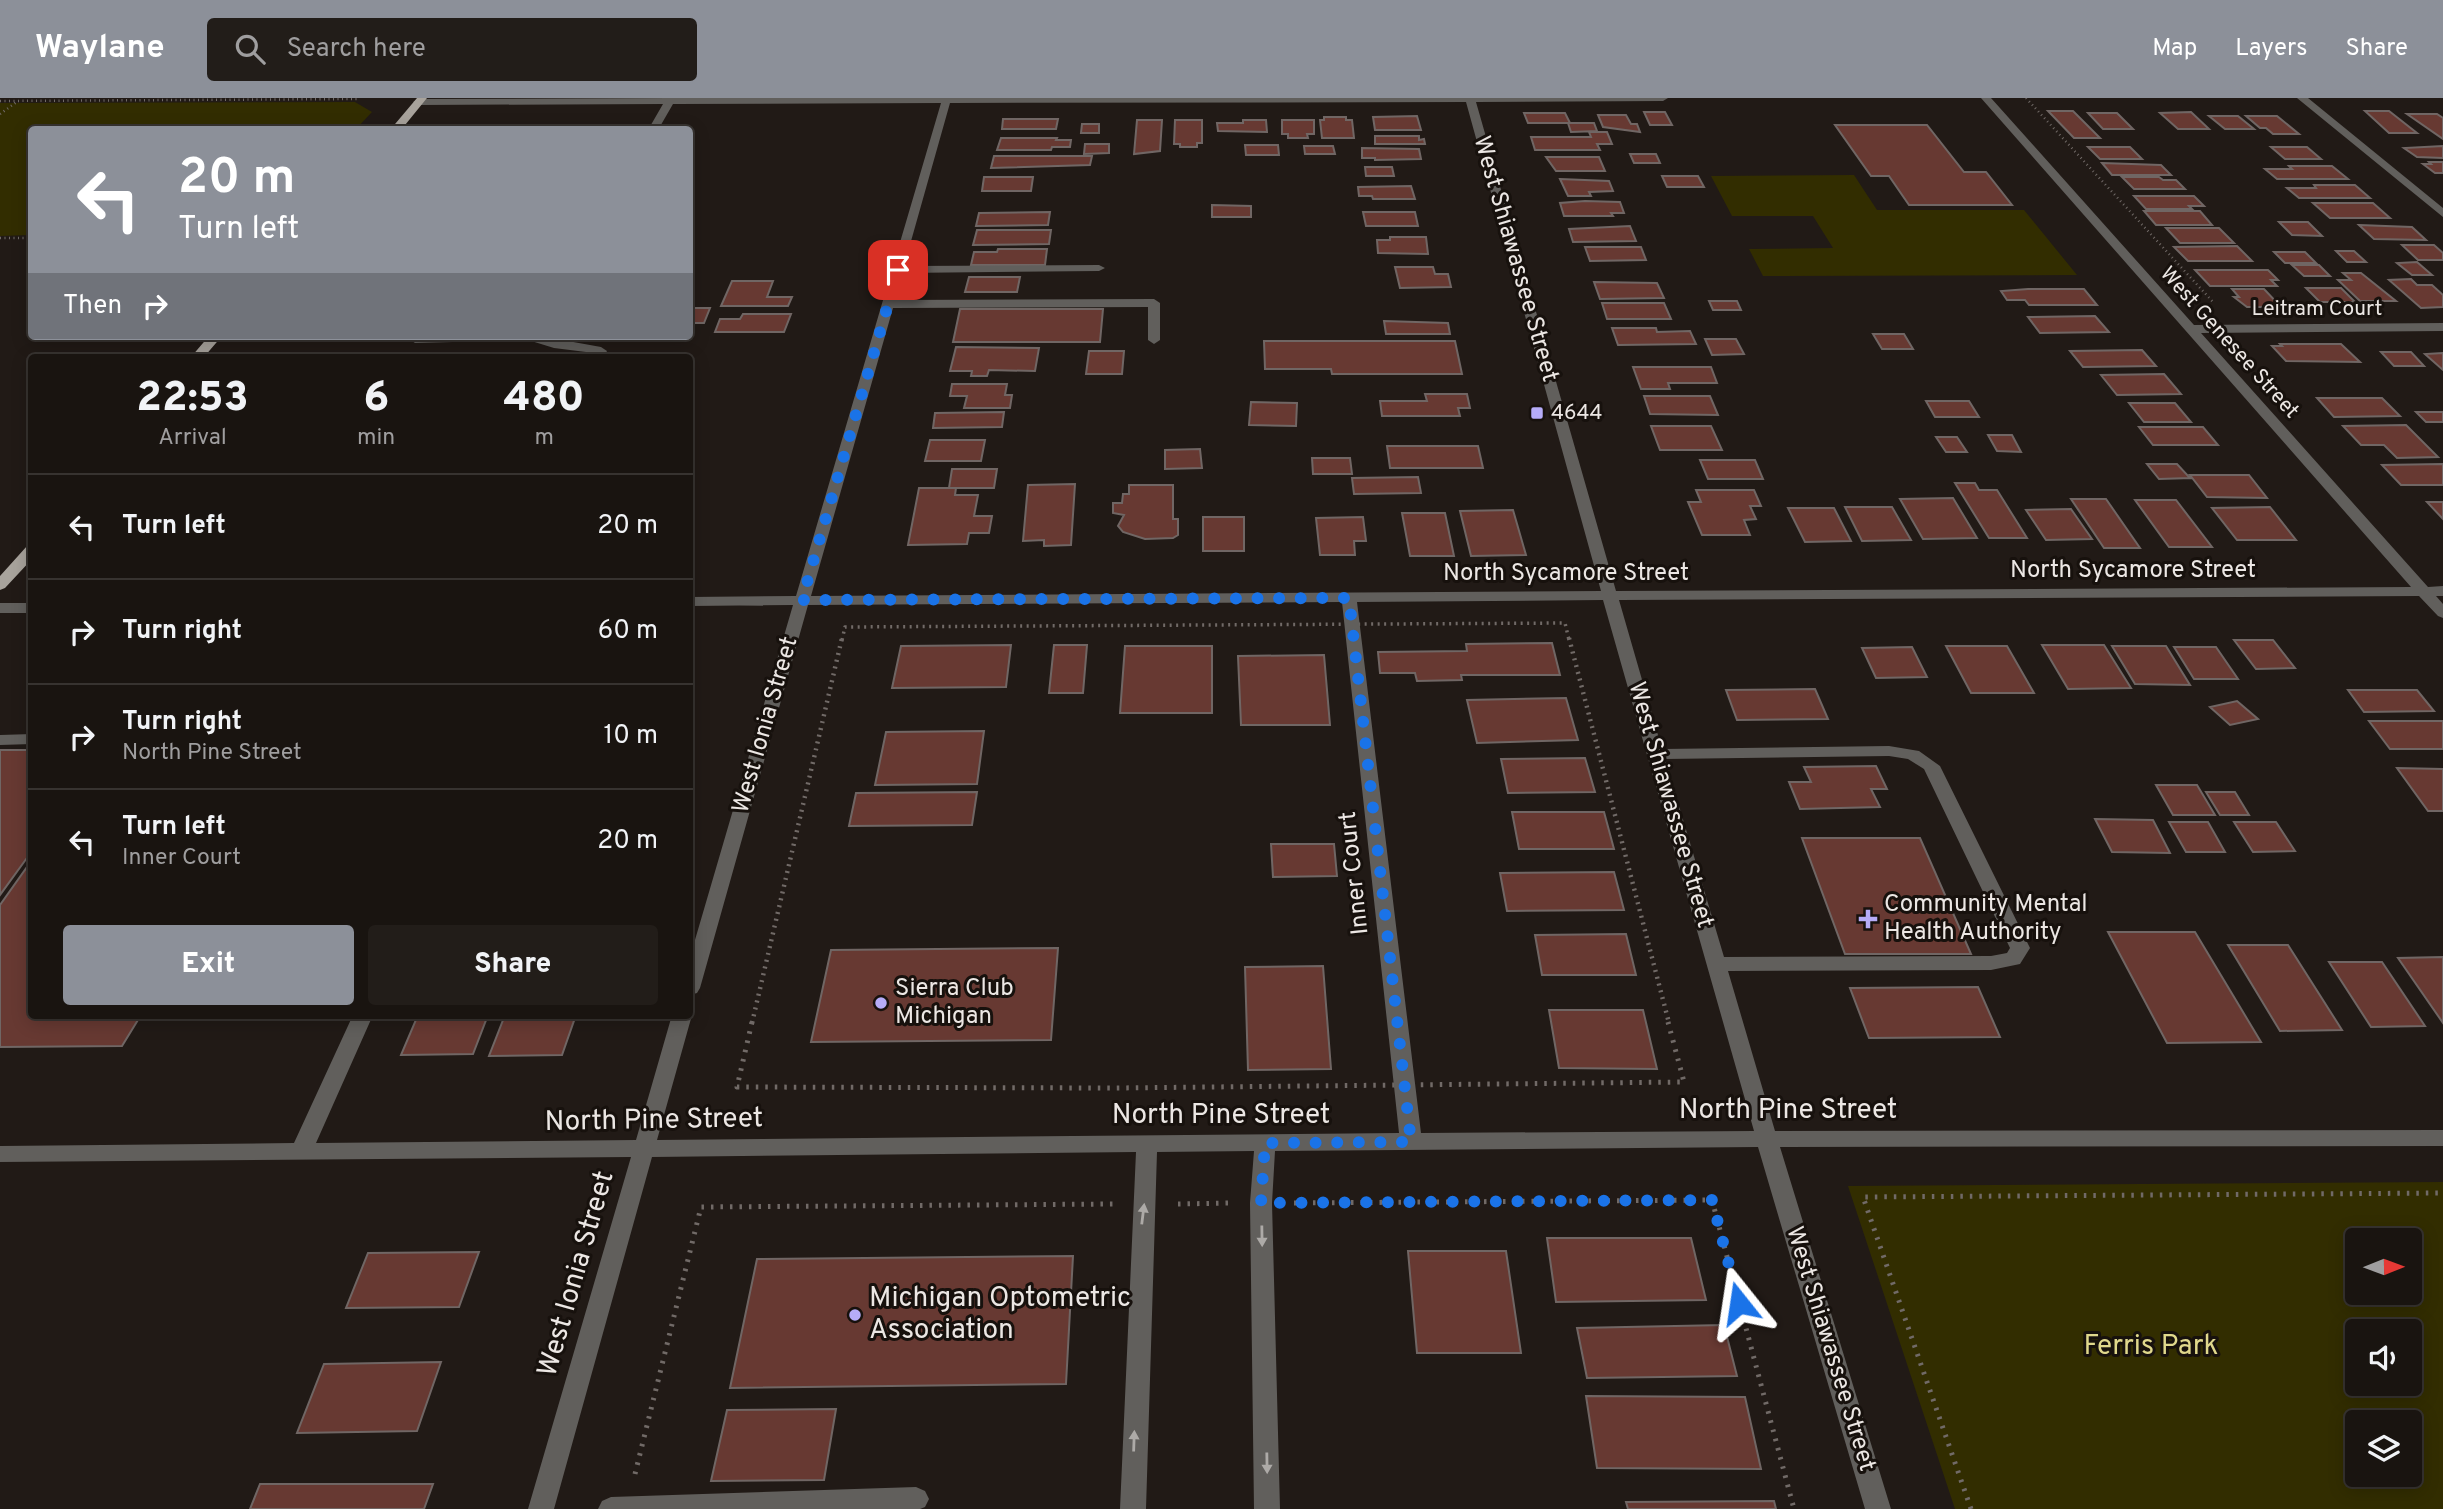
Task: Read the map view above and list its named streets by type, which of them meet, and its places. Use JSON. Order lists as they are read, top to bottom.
{
  "streets": {
    "street": [
      "West Shiawassee Street",
      "Leitram Court",
      "West Genesee Street",
      "North Sycamore Street",
      "West Ionia Street",
      "Inner Court",
      "North Pine Street"
    ]
  },
  "crossings": [
    ["West Shiawassee Street", "North Sycamore Street"],
    ["West Shiawassee Street", "North Pine Street"],
    ["Leitram Court", "West Genesee Street"],
    ["West Genesee Street", "North Sycamore Street"],
    ["North Sycamore Street", "West Ionia Street"],
    ["North Sycamore Street", "Inner Court"],
    ["West Ionia Street", "North Pine Street"],
    ["Inner Court", "North Pine Street"]
  ],
  "parks": ["Ferris Park"],
  "places": {
    "transit": ["4644"],
    "health": ["Community Mental Health Authority"],
    "other": ["Sierra Club Michigan", "Michigan Optometric Association"]
  },
  "north": "right",
  "page": {
    "header": "Waylane",
    "search": "Search here",
    "nav": ["Map", "Layers", "Share"],
    "turn": ["20 m", "Turn left"],
    "then": "Then",
    "eta": [
      "22:53",
      "Arrival",
      "6",
      "min",
      "480",
      "m"
    ],
    "list": [
      {
        "name": "Turn left",
        "value": "20 m"
      },
      {
        "name": "Turn right",
        "value": "60 m"
      },
      {
        "name": "Turn right",
        "note": "North Pine Street",
        "value": "10 m"
      },
      {
        "name": "Turn left",
        "note": "Inner Court",
        "value": "20 m"
      }
    ],
    "buttons": ["Exit", "Share"]
  }
}
